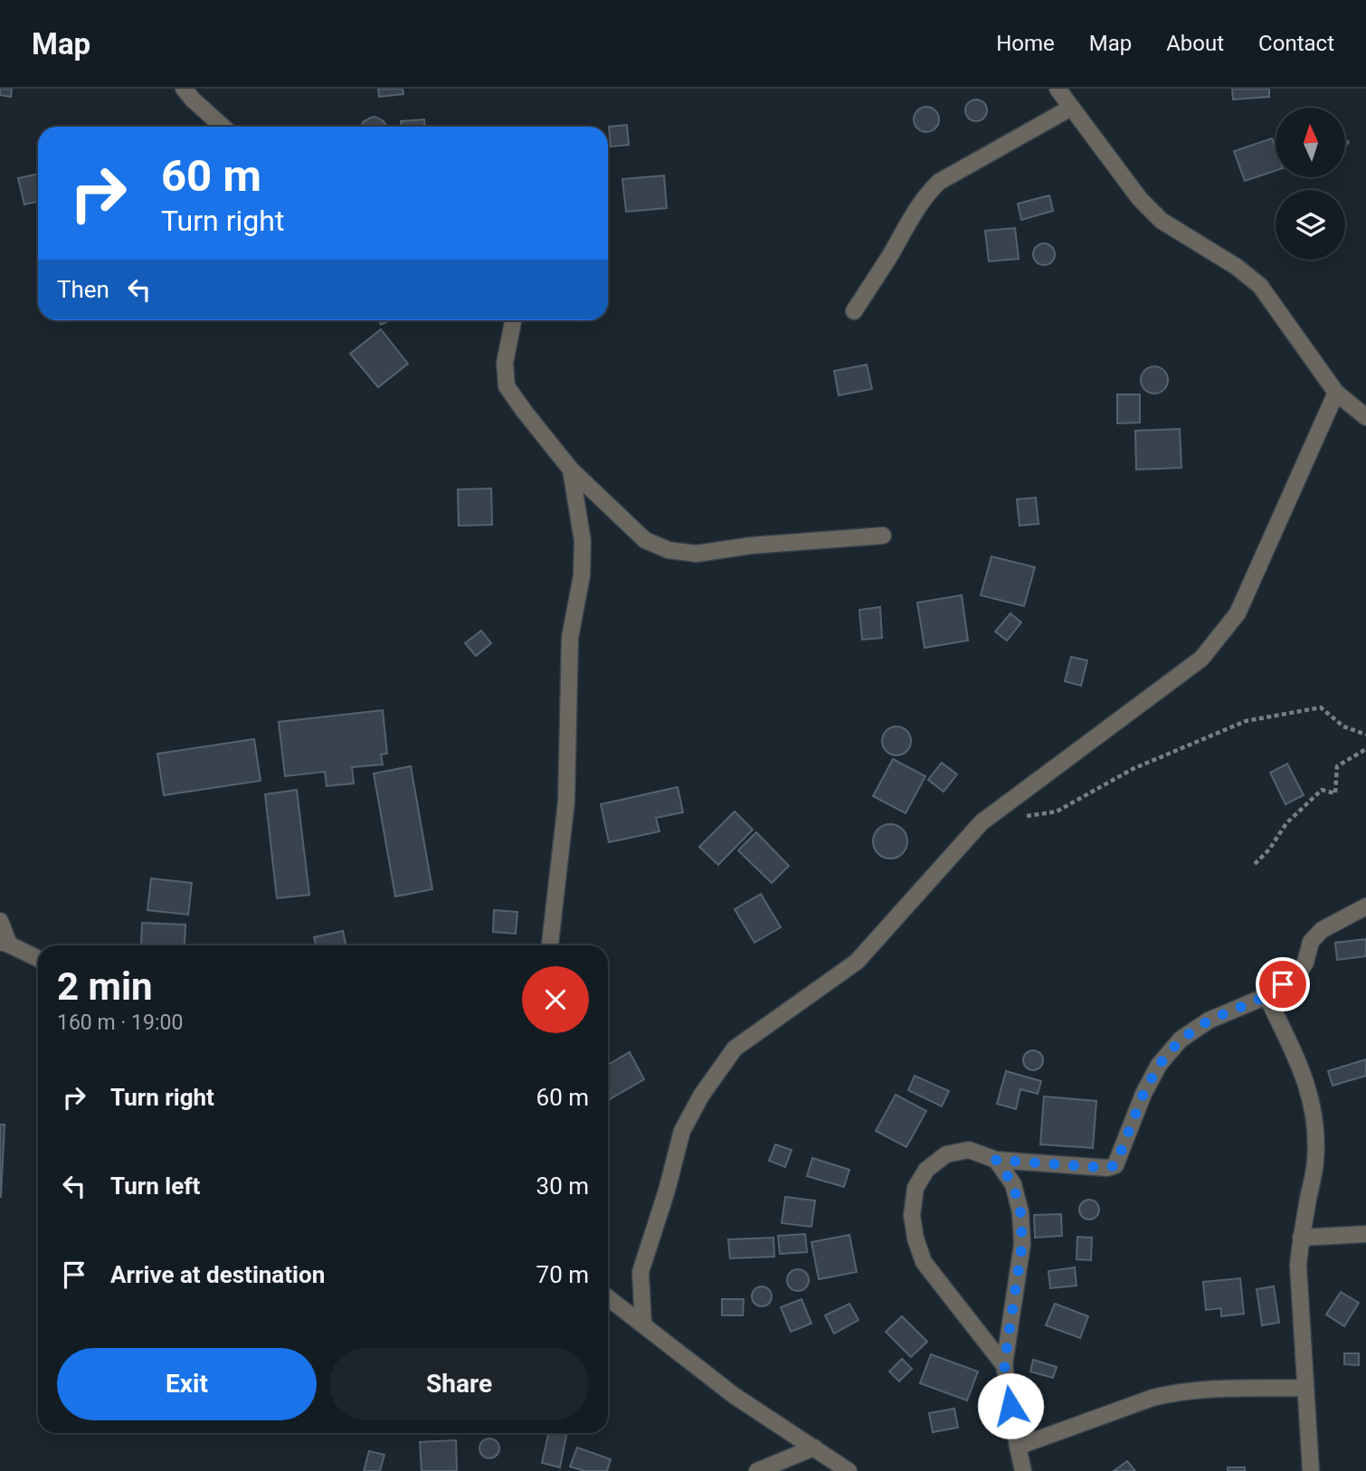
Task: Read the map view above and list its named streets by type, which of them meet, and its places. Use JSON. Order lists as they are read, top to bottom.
{
  "north": "top",
  "page": {
    "header": "Map",
    "nav": [
      "Home",
      "Map",
      "About",
      "Contact"
    ],
    "turn": ["60 m", "Turn right"],
    "then": "Then",
    "heading": ["2 min", "160 m · 19:00"],
    "list": [
      {
        "name": "Turn right",
        "value": "60 m"
      },
      {
        "name": "Turn left",
        "value": "30 m"
      },
      {
        "name": "Arrive at destination",
        "value": "70 m"
      }
    ],
    "buttons": ["Exit", "Share"]
  }
}
